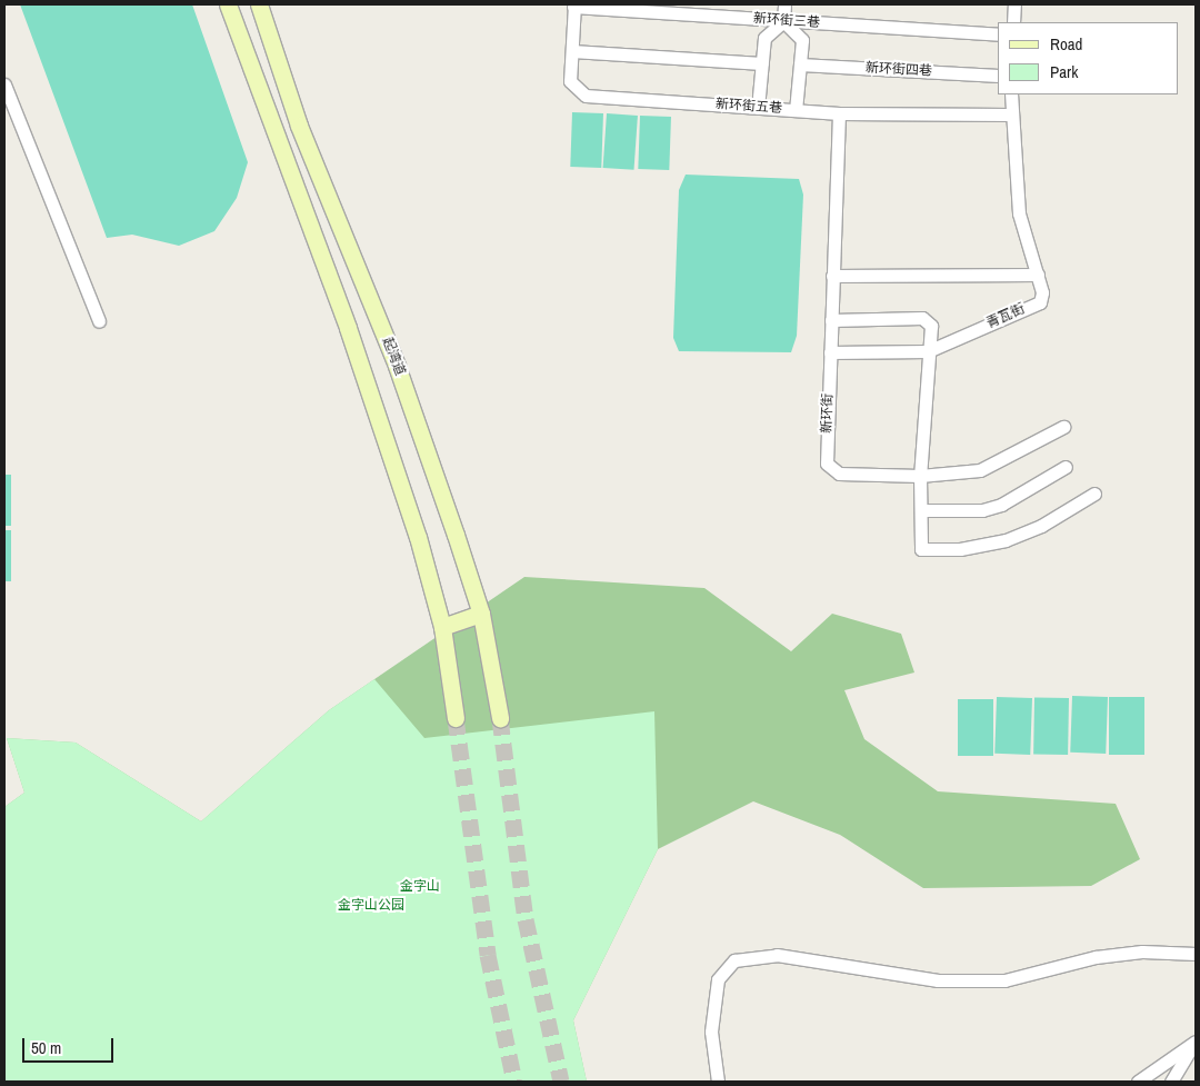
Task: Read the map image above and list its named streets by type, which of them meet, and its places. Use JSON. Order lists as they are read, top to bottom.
{
  "streets": {
    "main road": ["起湾道"],
    "street": [
      "新环街三巷",
      "新环街四巷",
      "新环街五巷",
      "青瓦街",
      "新环街"
    ]
  },
  "crossings": [
    ["新环街三巷", "新环街五巷"],
    ["新环街五巷", "青瓦街"],
    ["新环街五巷", "新环街"],
    ["青瓦街", "新环街"]
  ],
  "parks": ["金字山", "金字山公园"],
  "legend": ["Road", "Park"],
  "scale_bar": "50 m"
}
